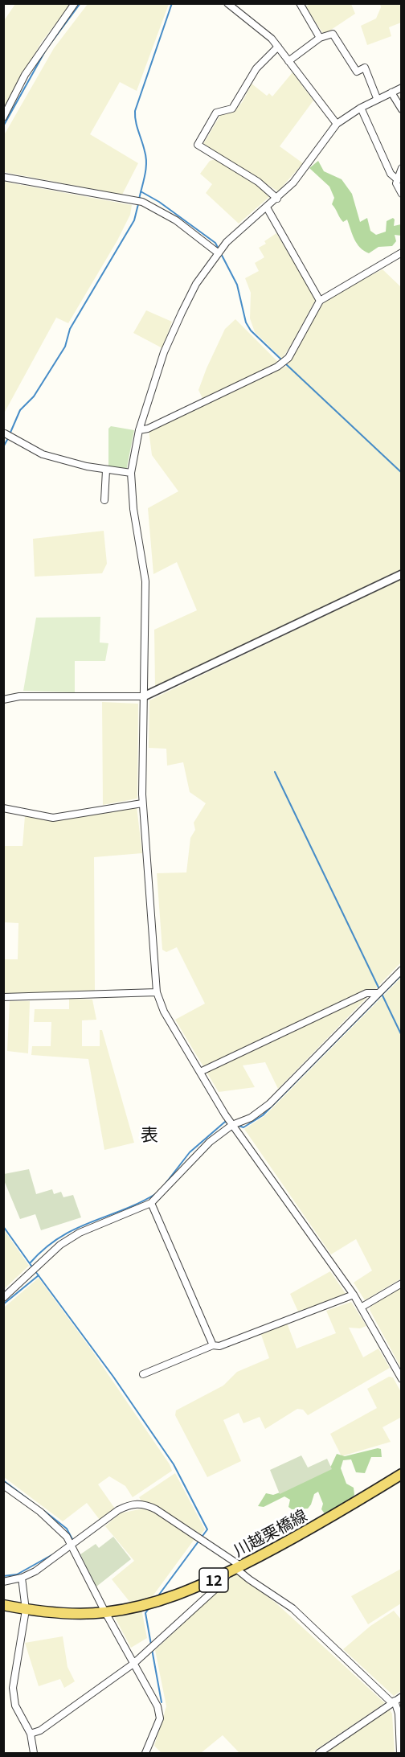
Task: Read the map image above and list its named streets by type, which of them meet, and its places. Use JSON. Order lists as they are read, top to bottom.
{
  "streets": {
    "main road": ["川越栗橋線", "12"]
  },
  "districts": ["表"]
}
